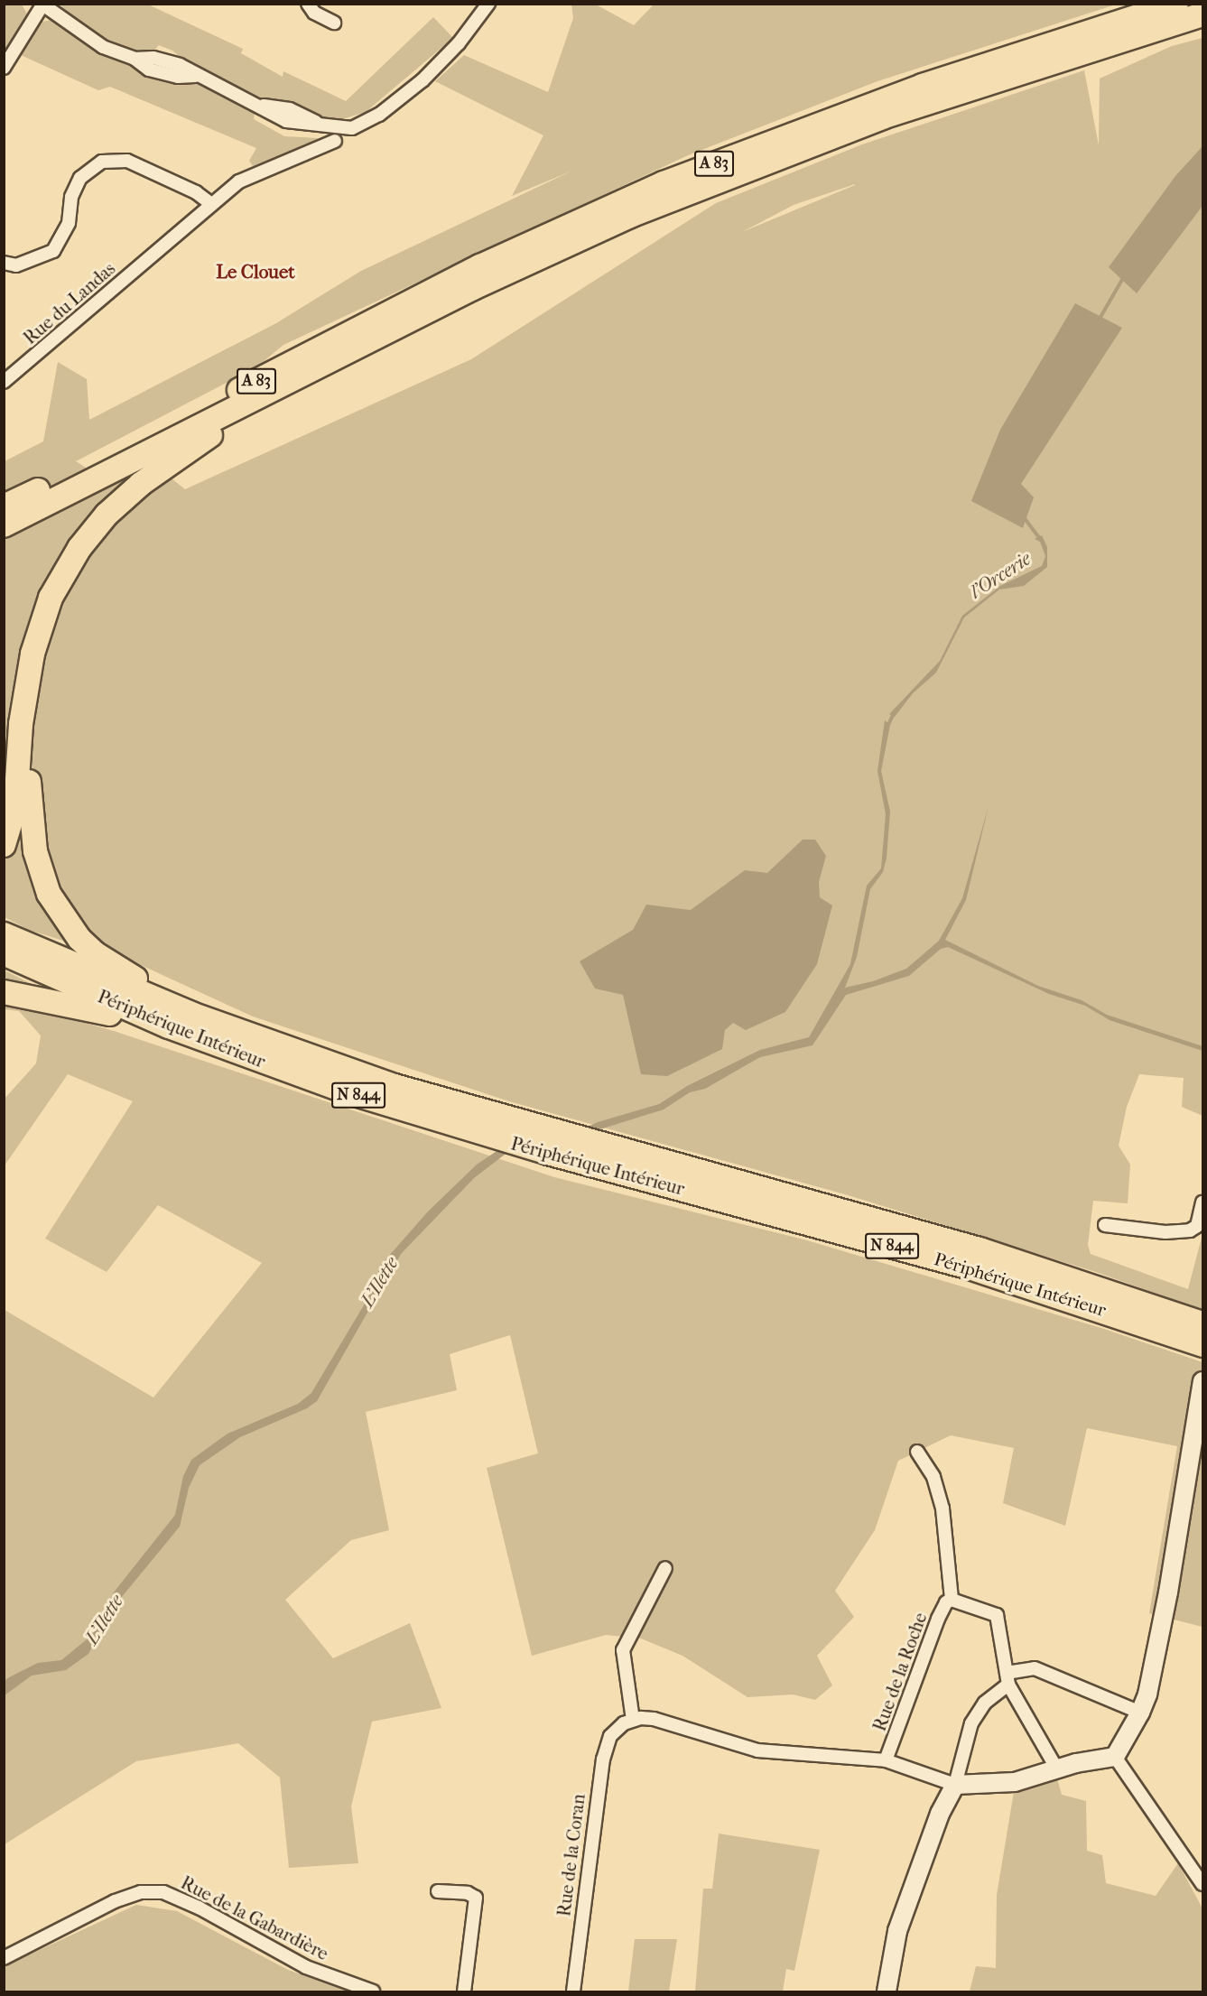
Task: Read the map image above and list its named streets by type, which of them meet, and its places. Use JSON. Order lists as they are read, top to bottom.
{
  "streets": {
    "highway": ["A 83", "Périphérique Intérieur", "N 844"],
    "street": [
      "Rue du Landas",
      "Rue de la Roche",
      "Rue de la Coran",
      "Rue de la Gabardière"
    ]
  },
  "crossings": [
    ["Périphérique Intérieur", "N 844"]
  ],
  "districts": ["Le Clouet"],
  "water": ["l'Orcerie", "L'Ilette"]
}
